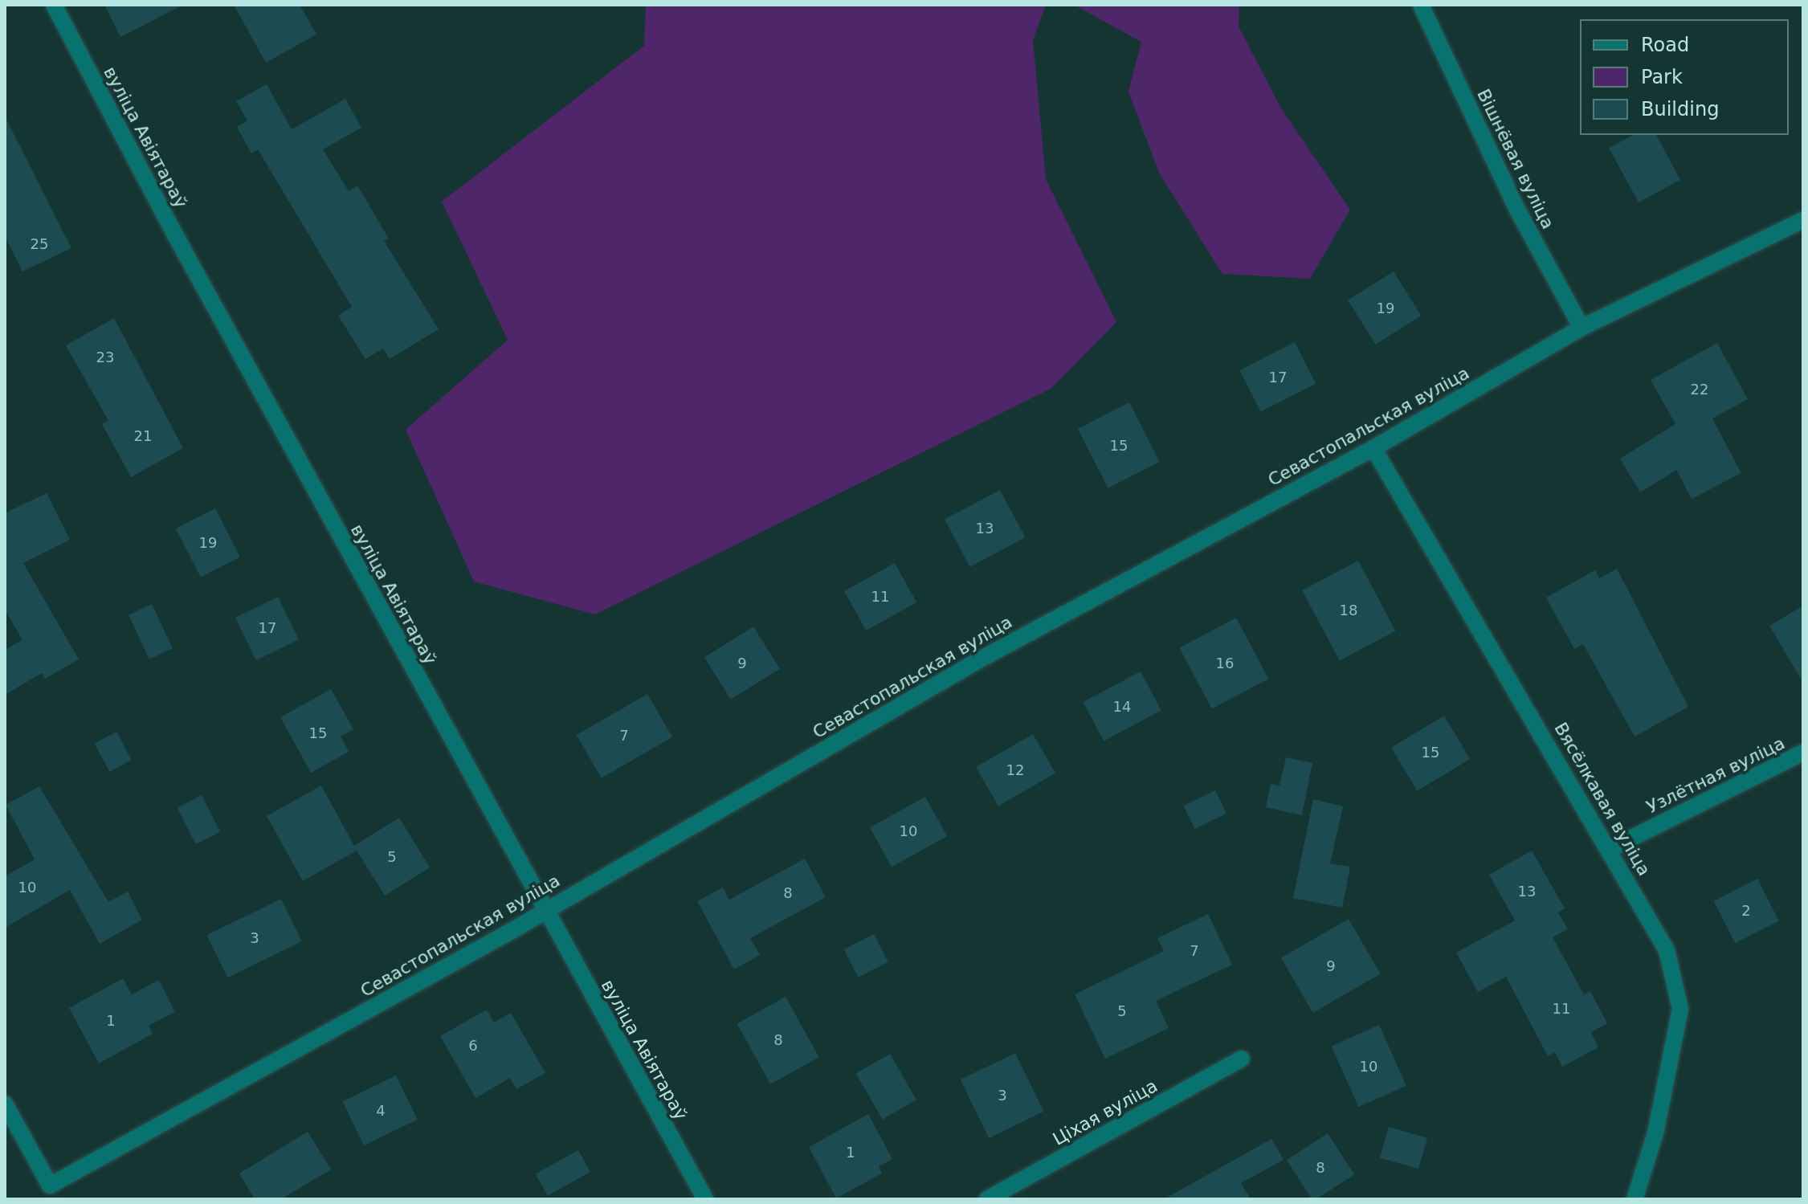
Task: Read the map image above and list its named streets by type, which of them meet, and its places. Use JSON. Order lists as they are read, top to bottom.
{
  "streets": {
    "street": [
      "вуліца Авіятараў",
      "Вішнёвая вуліца",
      "Севастопальская вуліца",
      "Узлётная вуліца",
      "Вясёлкавая вуліца",
      "Ціхая вуліца"
    ]
  },
  "crossings": [
    ["вуліца Авіятараў", "Севастопальская вуліца"],
    ["Вішнёвая вуліца", "Севастопальская вуліца"],
    ["Севастопальская вуліца", "Вясёлкавая вуліца"],
    ["Узлётная вуліца", "Вясёлкавая вуліца"]
  ],
  "house_numbers": [
    "25",
    "19",
    "23",
    "17",
    "22",
    "21",
    "15",
    "13",
    "19",
    "11",
    "18",
    "17",
    "9",
    "16",
    "14",
    "15",
    "7",
    "15",
    "12",
    "10",
    "5",
    "10",
    "13",
    "8",
    "2",
    "3",
    "7",
    "9",
    "11",
    "5",
    "1",
    "8",
    "6",
    "10",
    "3",
    "4",
    "1",
    "8"
  ],
  "legend": ["Road", "Park", "Building"]
}
